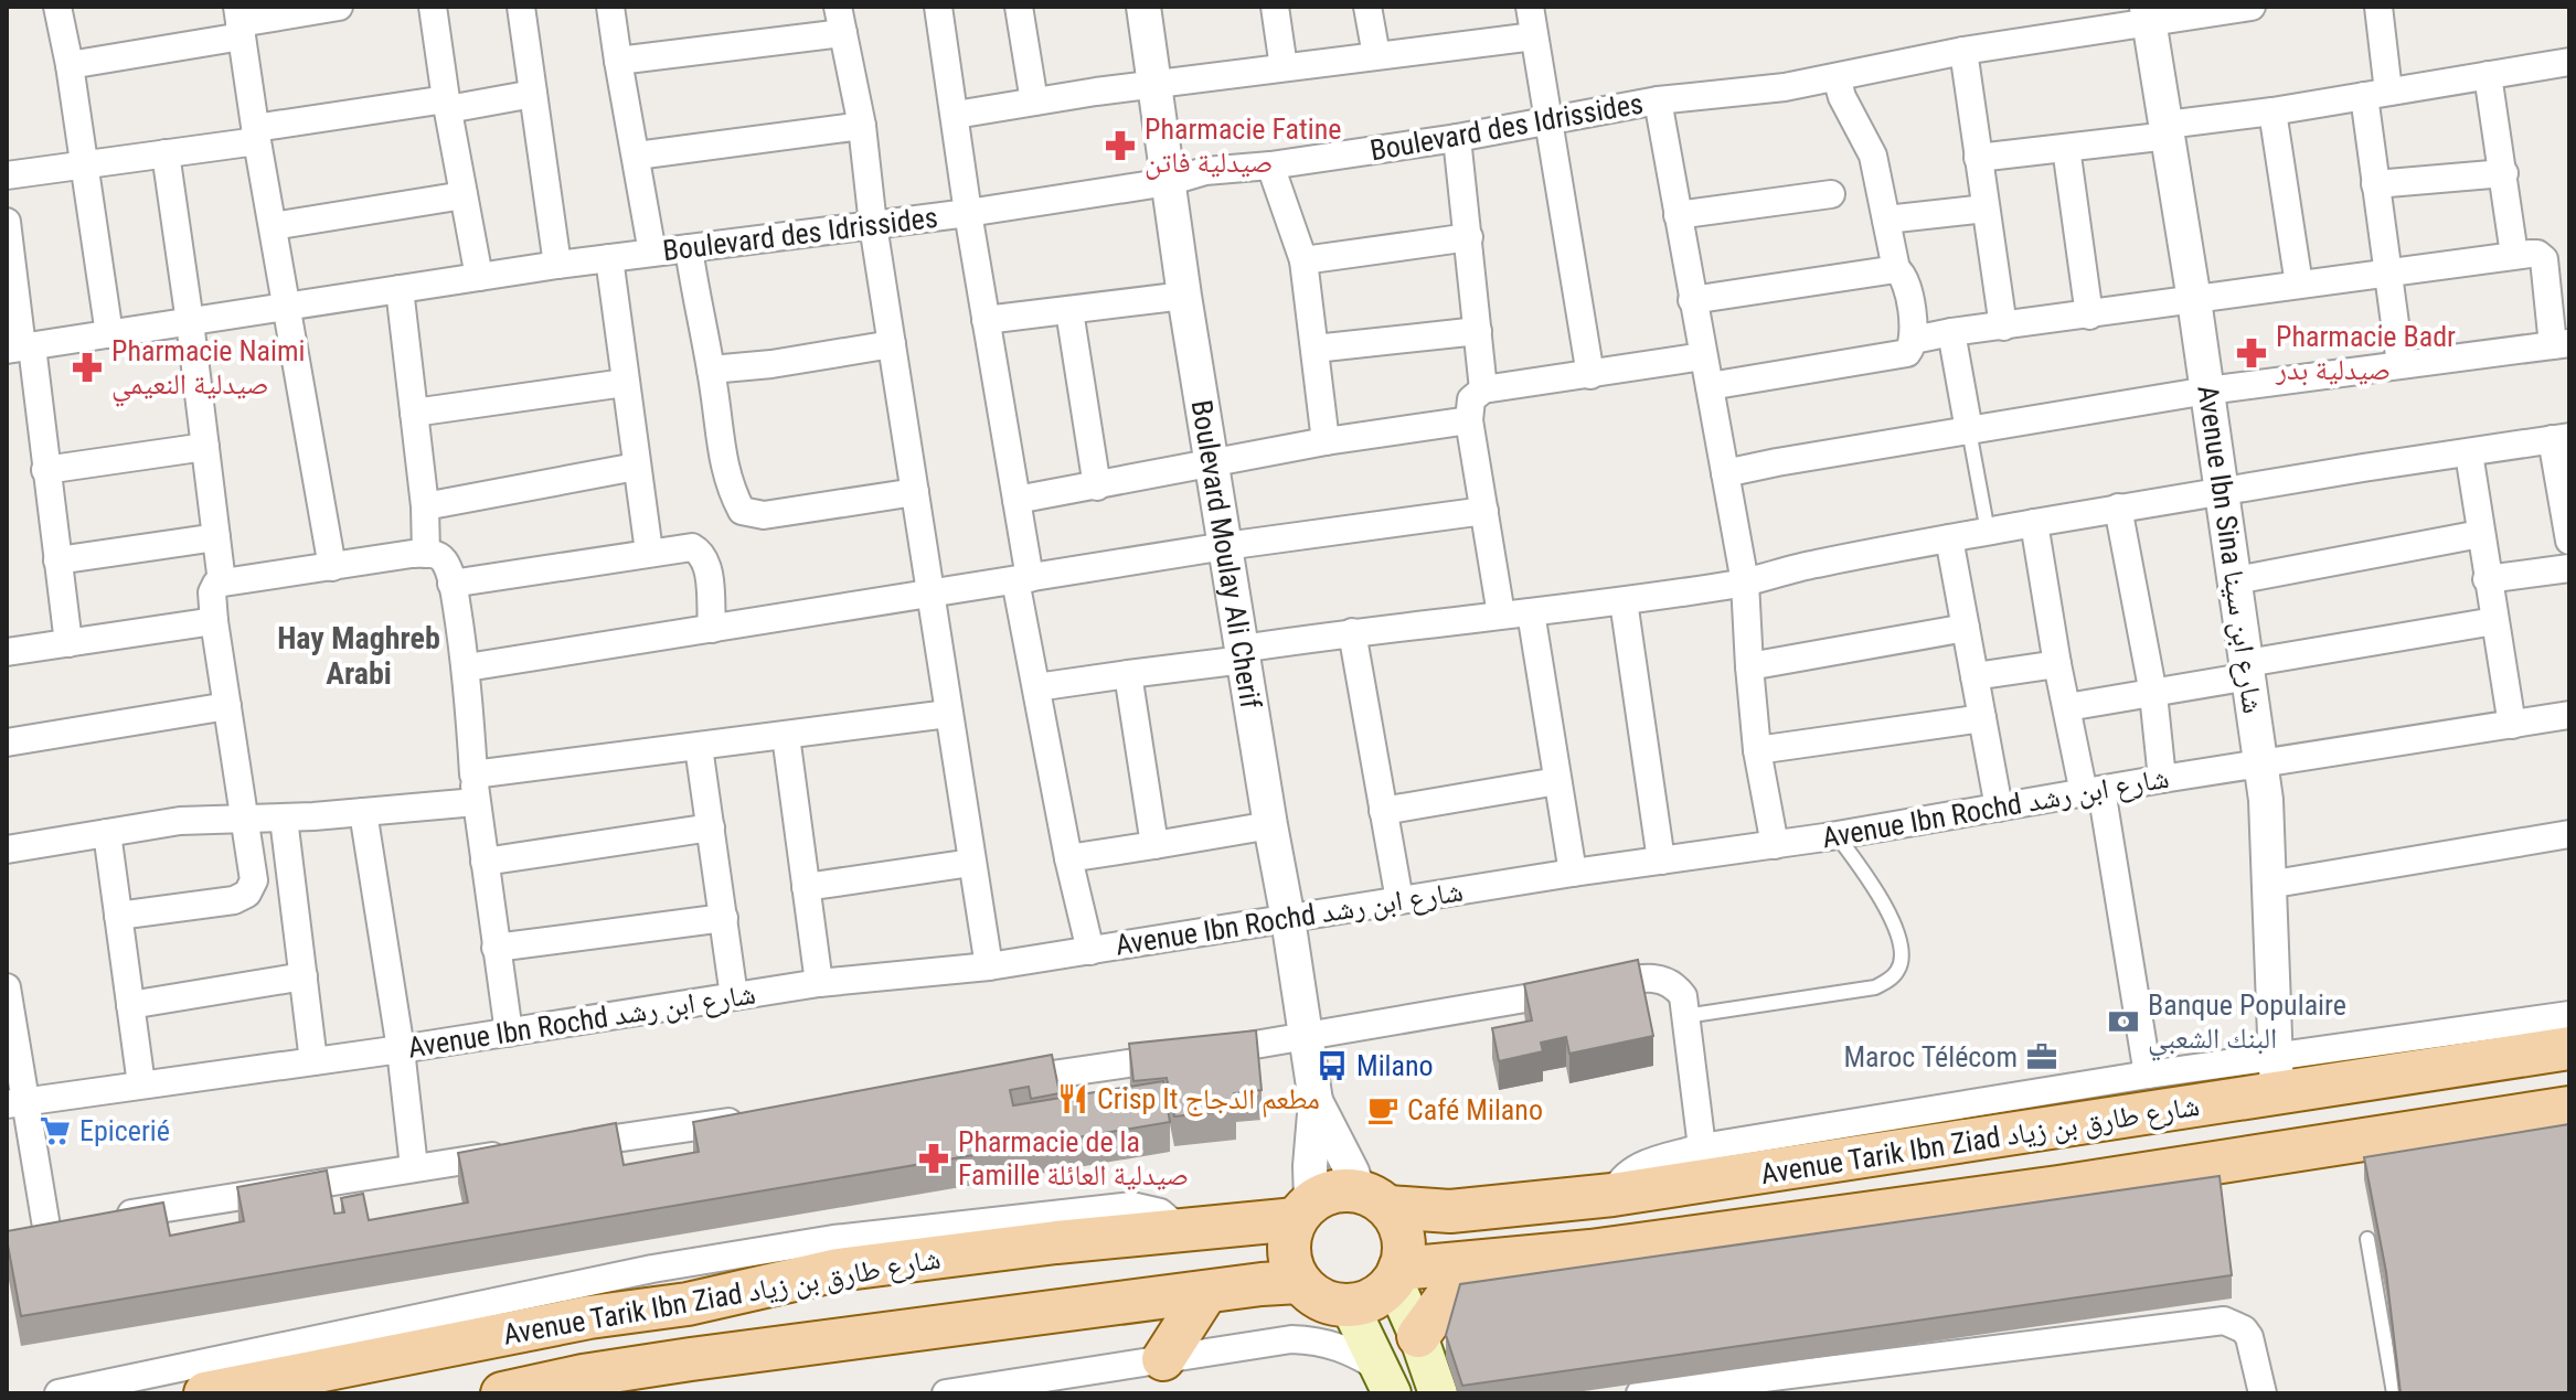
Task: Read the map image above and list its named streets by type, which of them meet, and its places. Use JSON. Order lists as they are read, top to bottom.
{
  "streets": {
    "main road": ["Avenue Tarik Ibn Ziad شارع طارق بن زياد"],
    "street": [
      "Boulevard des Idrissides",
      "Avenue Ibn Sina شارع ابن سينا",
      "Boulevard Moulay Ali Cherif",
      "Avenue Ibn Rochd شارع ابن رشد"
    ]
  },
  "crossings": [
    ["Boulevard des Idrissides", "Avenue Ibn Sina شارع ابن سينا"],
    ["Boulevard des Idrissides", "Boulevard Moulay Ali Cherif"],
    ["Avenue Ibn Sina شارع ابن سينا", "Avenue Ibn Rochd شارع ابن رشد"],
    ["Avenue Ibn Sina شارع ابن سينا", "Avenue Tarik Ibn Ziad شارع طارق بن زياد"],
    ["Boulevard Moulay Ali Cherif", "Avenue Ibn Rochd شارع ابن رشد"],
    ["Boulevard Moulay Ali Cherif", "Avenue Tarik Ibn Ziad شارع طارق بن زياد"]
  ],
  "districts": ["Hay Maghreb Arabi"],
  "places": {
    "pharmacy": [
      "Pharmacie Fatine صيدلية فاتن",
      "Pharmacie Badr صيدلية بدر",
      "Pharmacie Naimi صيدلية النعيمي",
      "Pharmacie de la Famille صيدلية العائلة"
    ],
    "bank": ["Banque Populaire البنك الشعبي"],
    "office": ["Maroc Télécom"],
    "bus stop": ["Milano"],
    "restaurant": ["Crisp It مطعم الدجاج"],
    "cafe": ["Café Milano"],
    "supermarket": ["Epicerié"]
  }
}
